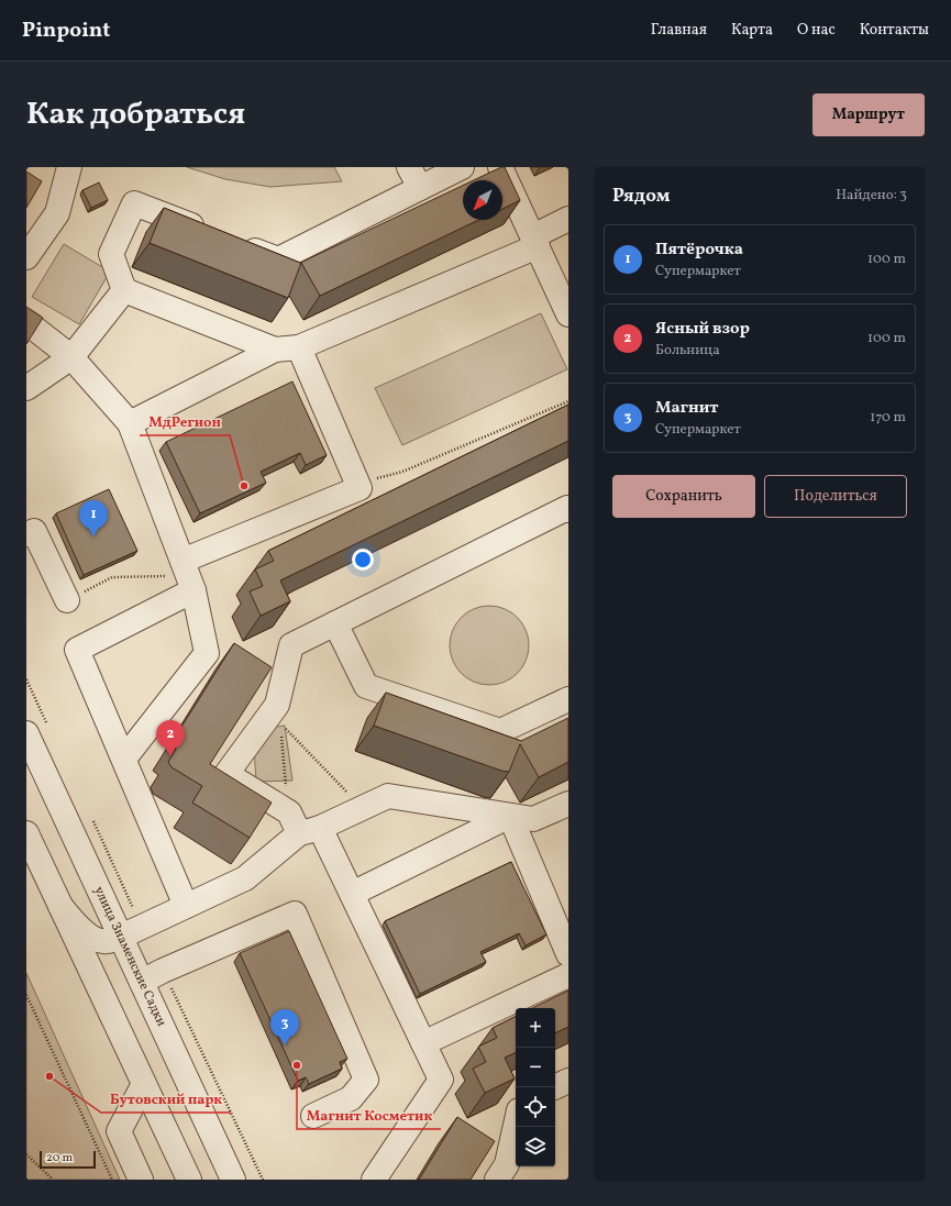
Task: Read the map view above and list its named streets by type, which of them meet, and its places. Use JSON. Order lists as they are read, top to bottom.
{
  "streets": {
    "street": ["улица Знаменские Садки"]
  },
  "places": ["МдРегион", "Магнит Косметик", "Бутовский парк"],
  "scale_bar": "20 m",
  "north": "bottom left",
  "page": {
    "header": "Pinpoint",
    "nav": [
      "Главная",
      "Карта",
      "О нас",
      "Контакты"
    ],
    "title": "Как добраться",
    "buttons": [
      "Маршрут",
      ["Сохранить", "Поделиться"]
    ],
    "heading": ["Рядом", "Найдено: 3"],
    "list": [
      {
        "mark": "1",
        "name": "Пятёрочка",
        "note": "Супермаркет",
        "value": "100 m"
      },
      {
        "mark": "2",
        "name": "Ясный взор",
        "note": "Больница",
        "value": "100 m"
      },
      {
        "mark": "3",
        "name": "Магнит",
        "note": "Супермаркет",
        "value": "170 m"
      }
    ],
    "pins": ["1", "2", "3"],
    "map_buttons": ["+", "−"],
    "scale": "20 m"
  }
}
